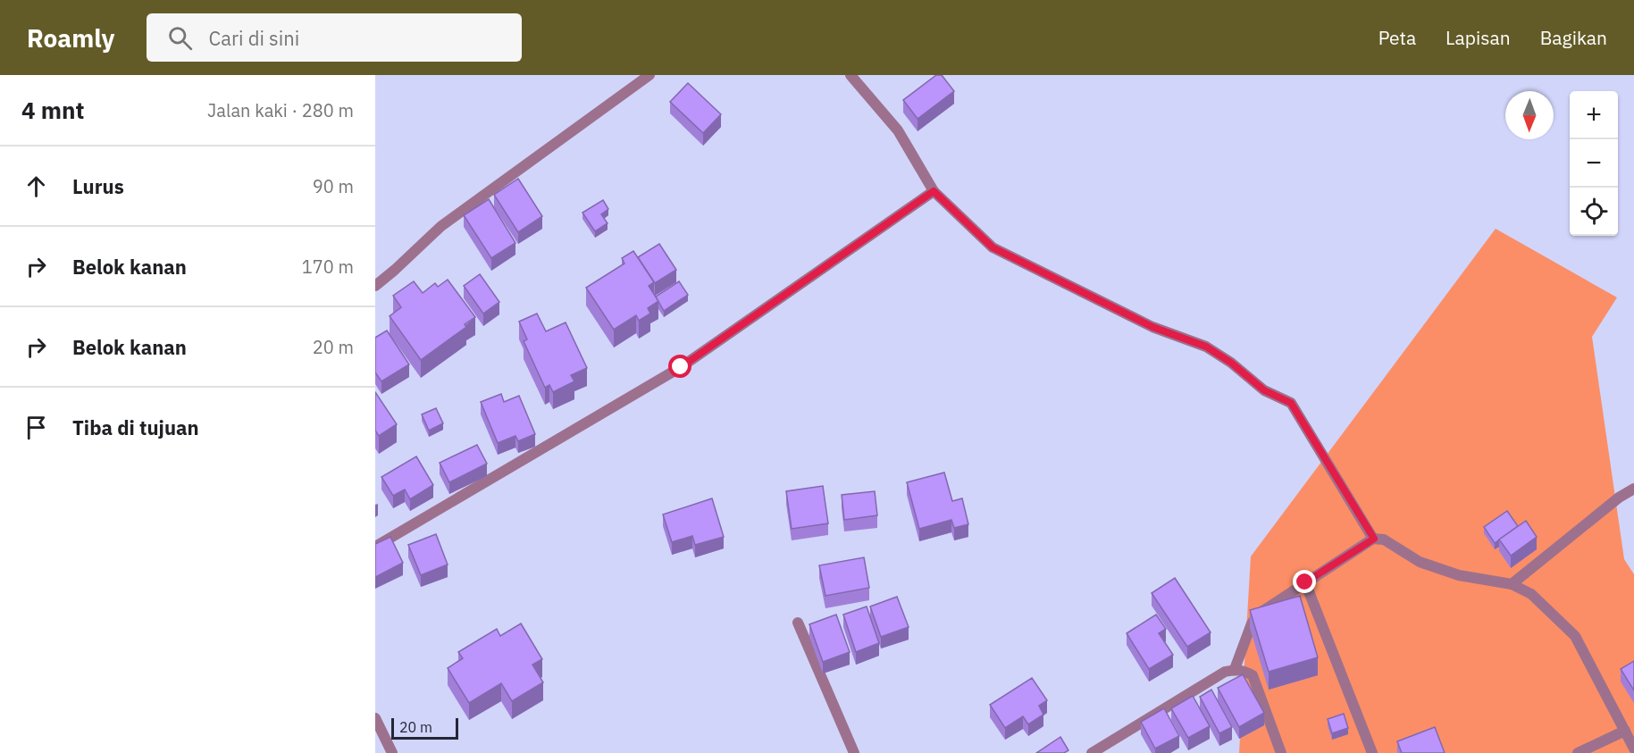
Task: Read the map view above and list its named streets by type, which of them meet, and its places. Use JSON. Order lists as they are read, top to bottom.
{
  "scale_bar": "20 m",
  "north": "bottom",
  "page": {
    "header": "Roamly",
    "search": "Cari di sini",
    "nav": ["Peta", "Lapisan", "Bagikan"],
    "heading": ["4 mnt", "Jalan kaki · 280 m"],
    "map_buttons": ["+", "−"],
    "list": [
      ["Lurus", "90 m"],
      ["Belok kanan", "170 m"],
      ["Belok kanan", "20 m"],
      "Tiba di tujuan"
    ],
    "scale": "20 m"
  }
}
